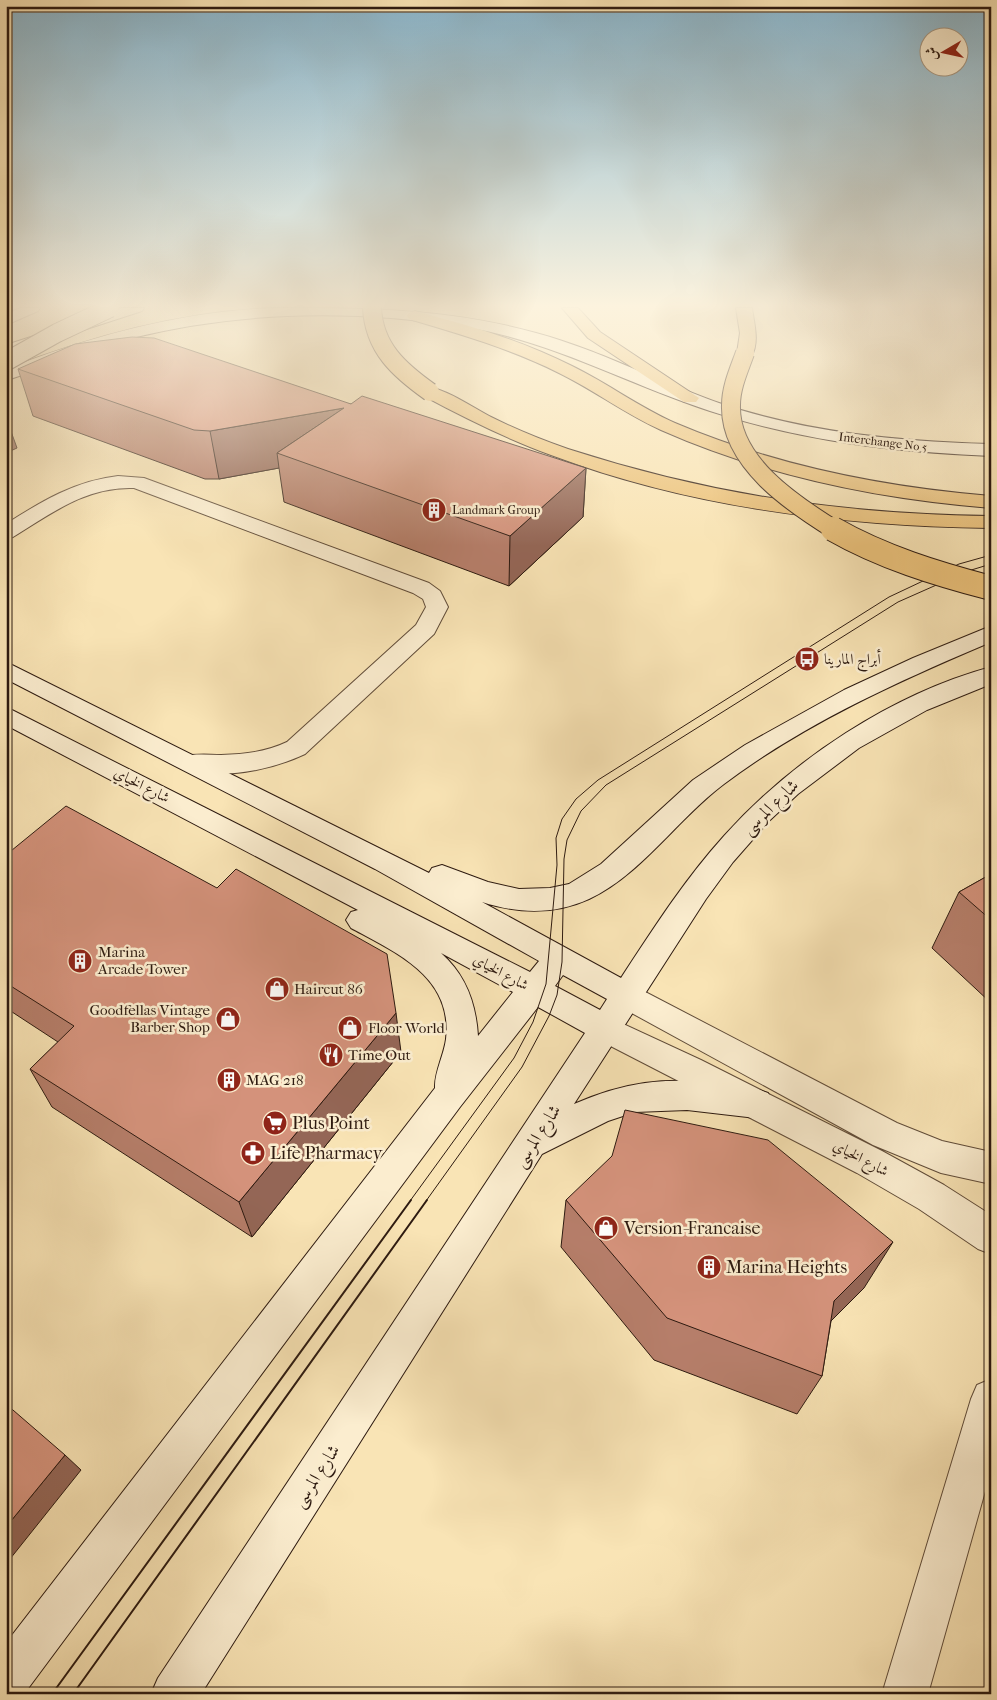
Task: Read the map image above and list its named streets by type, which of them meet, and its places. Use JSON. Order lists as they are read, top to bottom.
{
  "streets": {
    "main road": ["Interchange No 5", "شارع الخياي", "شارع المرسى"]
  },
  "crossings": [
    ["شارع الخياي", "شارع المرسى"]
  ],
  "places": {
    "building": [
      "Landmark Group",
      "Marina Arcade Tower",
      "MAG 218",
      "Marina Heights"
    ],
    "bus stop": ["أبراج المارينا"],
    "shop": [
      "Haircut 86",
      "Goodfellas Vintage Barber Shop",
      "Floor World",
      "Version-Francaise"
    ],
    "restaurant": ["Time Out"],
    "supermarket": ["Plus Point"],
    "pharmacy": ["Life Pharmacy"]
  },
  "north": "left"
}
